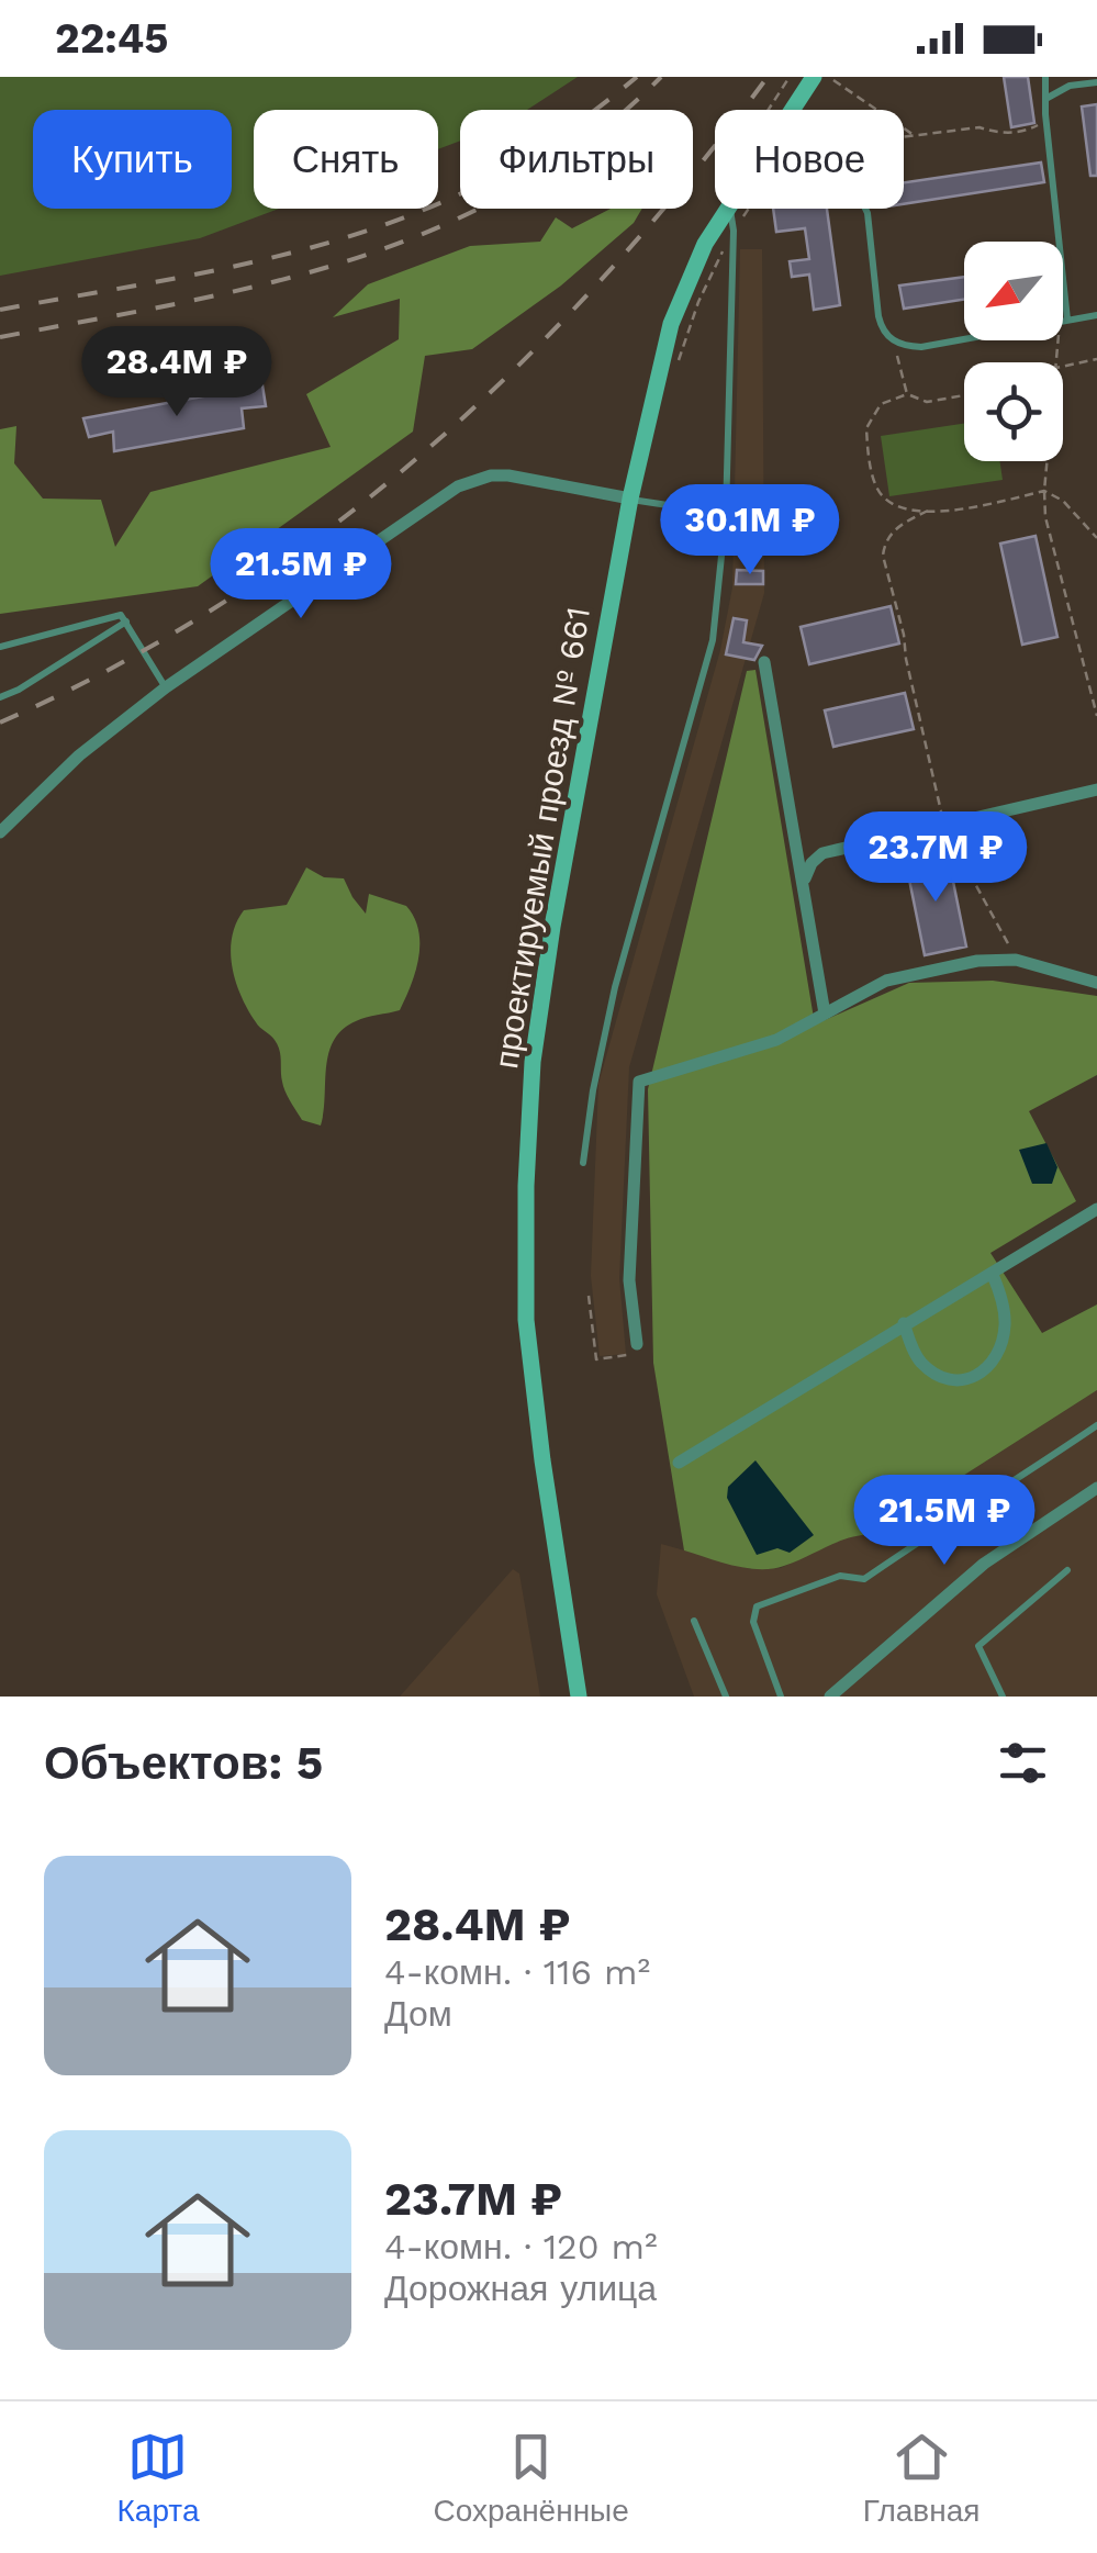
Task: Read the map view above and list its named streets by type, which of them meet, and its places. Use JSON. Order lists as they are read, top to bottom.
{
  "streets": {
    "main road": ["проектируемый проезд № 661"]
  },
  "north": "bottom left",
  "page": {
    "status": "22:45",
    "chip": [
      "Купить",
      "Снять",
      "Фильтры",
      "Новое"
    ],
    "price": [
      "28.4M ₽",
      "30.1M ₽",
      "21.5M ₽",
      "23.7M ₽",
      "21.5M ₽"
    ],
    "heading": "Объектов: 5",
    "list": [
      {
        "name": "28.4M ₽",
        "note": "4-комн. · 116 m² · Дом"
      },
      {
        "name": "23.7M ₽",
        "note": "4-комн. · 120 m² · Дорожная улица"
      }
    ],
    "tabs": ["Карта", "Сохранённые", "Главная"]
  }
}
